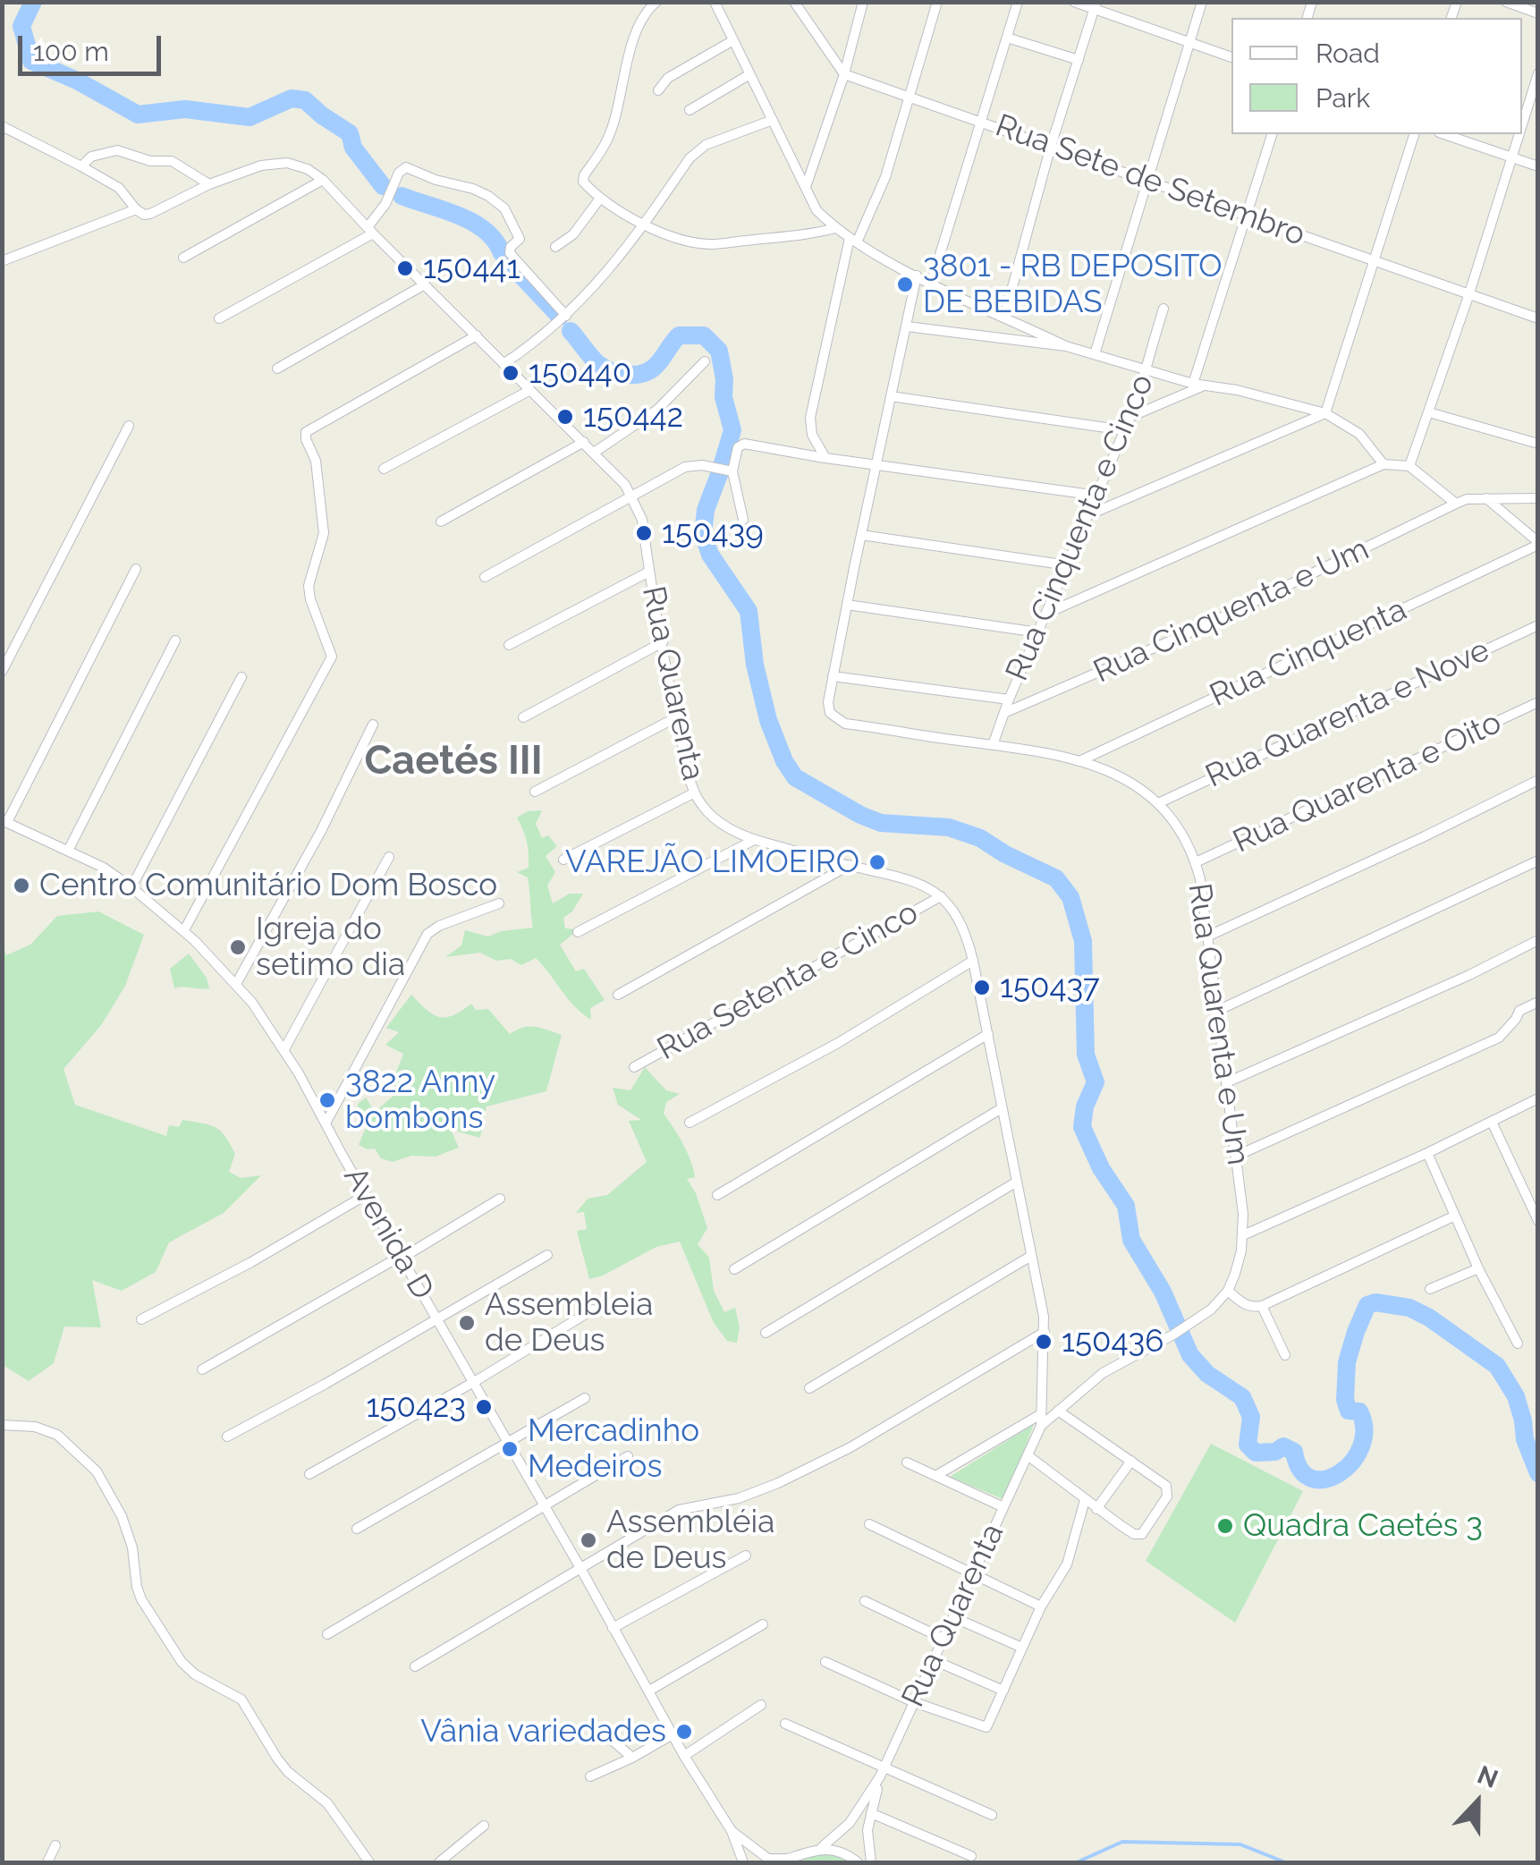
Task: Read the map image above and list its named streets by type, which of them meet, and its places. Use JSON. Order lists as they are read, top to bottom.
{
  "streets": {
    "street": [
      "Rua Sete de Setembro",
      "Rua Cinquenta e Cinco",
      "Rua Cinquenta e Um",
      "Rua Cinquenta",
      "Rua Quarenta",
      "Rua Quarenta e Nove",
      "Rua Quarenta e Oito",
      "Rua Setenta e Cinco",
      "Rua Quarenta e Um",
      "Avenida D"
    ]
  },
  "crossings": [
    ["Rua Cinquenta e Cinco", "Rua Cinquenta e Um"],
    ["Rua Cinquenta e Cinco", "Rua Quarenta e Um"],
    ["Rua Cinquenta", "Rua Quarenta e Um"],
    ["Rua Quarenta", "Rua Setenta e Cinco"],
    ["Rua Quarenta", "Rua Quarenta e Um"],
    ["Rua Quarenta", "Avenida D"],
    ["Rua Quarenta e Nove", "Rua Quarenta e Um"],
    ["Rua Quarenta e Oito", "Rua Quarenta e Um"]
  ],
  "districts": ["Caetés III"],
  "places": [
    "150441",
    "3801 - RB DEPOSITO DE BEBIDAS",
    "150440",
    "150442",
    "150439",
    "VAREJÃO LIMOEIRO",
    "Centro Comunitário Dom Bosco",
    "Igreja do setimo dia",
    "150437",
    "3822 Anny bombons",
    "Assembleia de Deus",
    "150436",
    "150423",
    "Mercadinho Medeiros",
    "Quadra Caetés 3",
    "Assembléia de Deus",
    "Vânia variedades"
  ],
  "legend": ["Road", "Park"],
  "scale_bar": "100 m",
  "north": "top"
}
